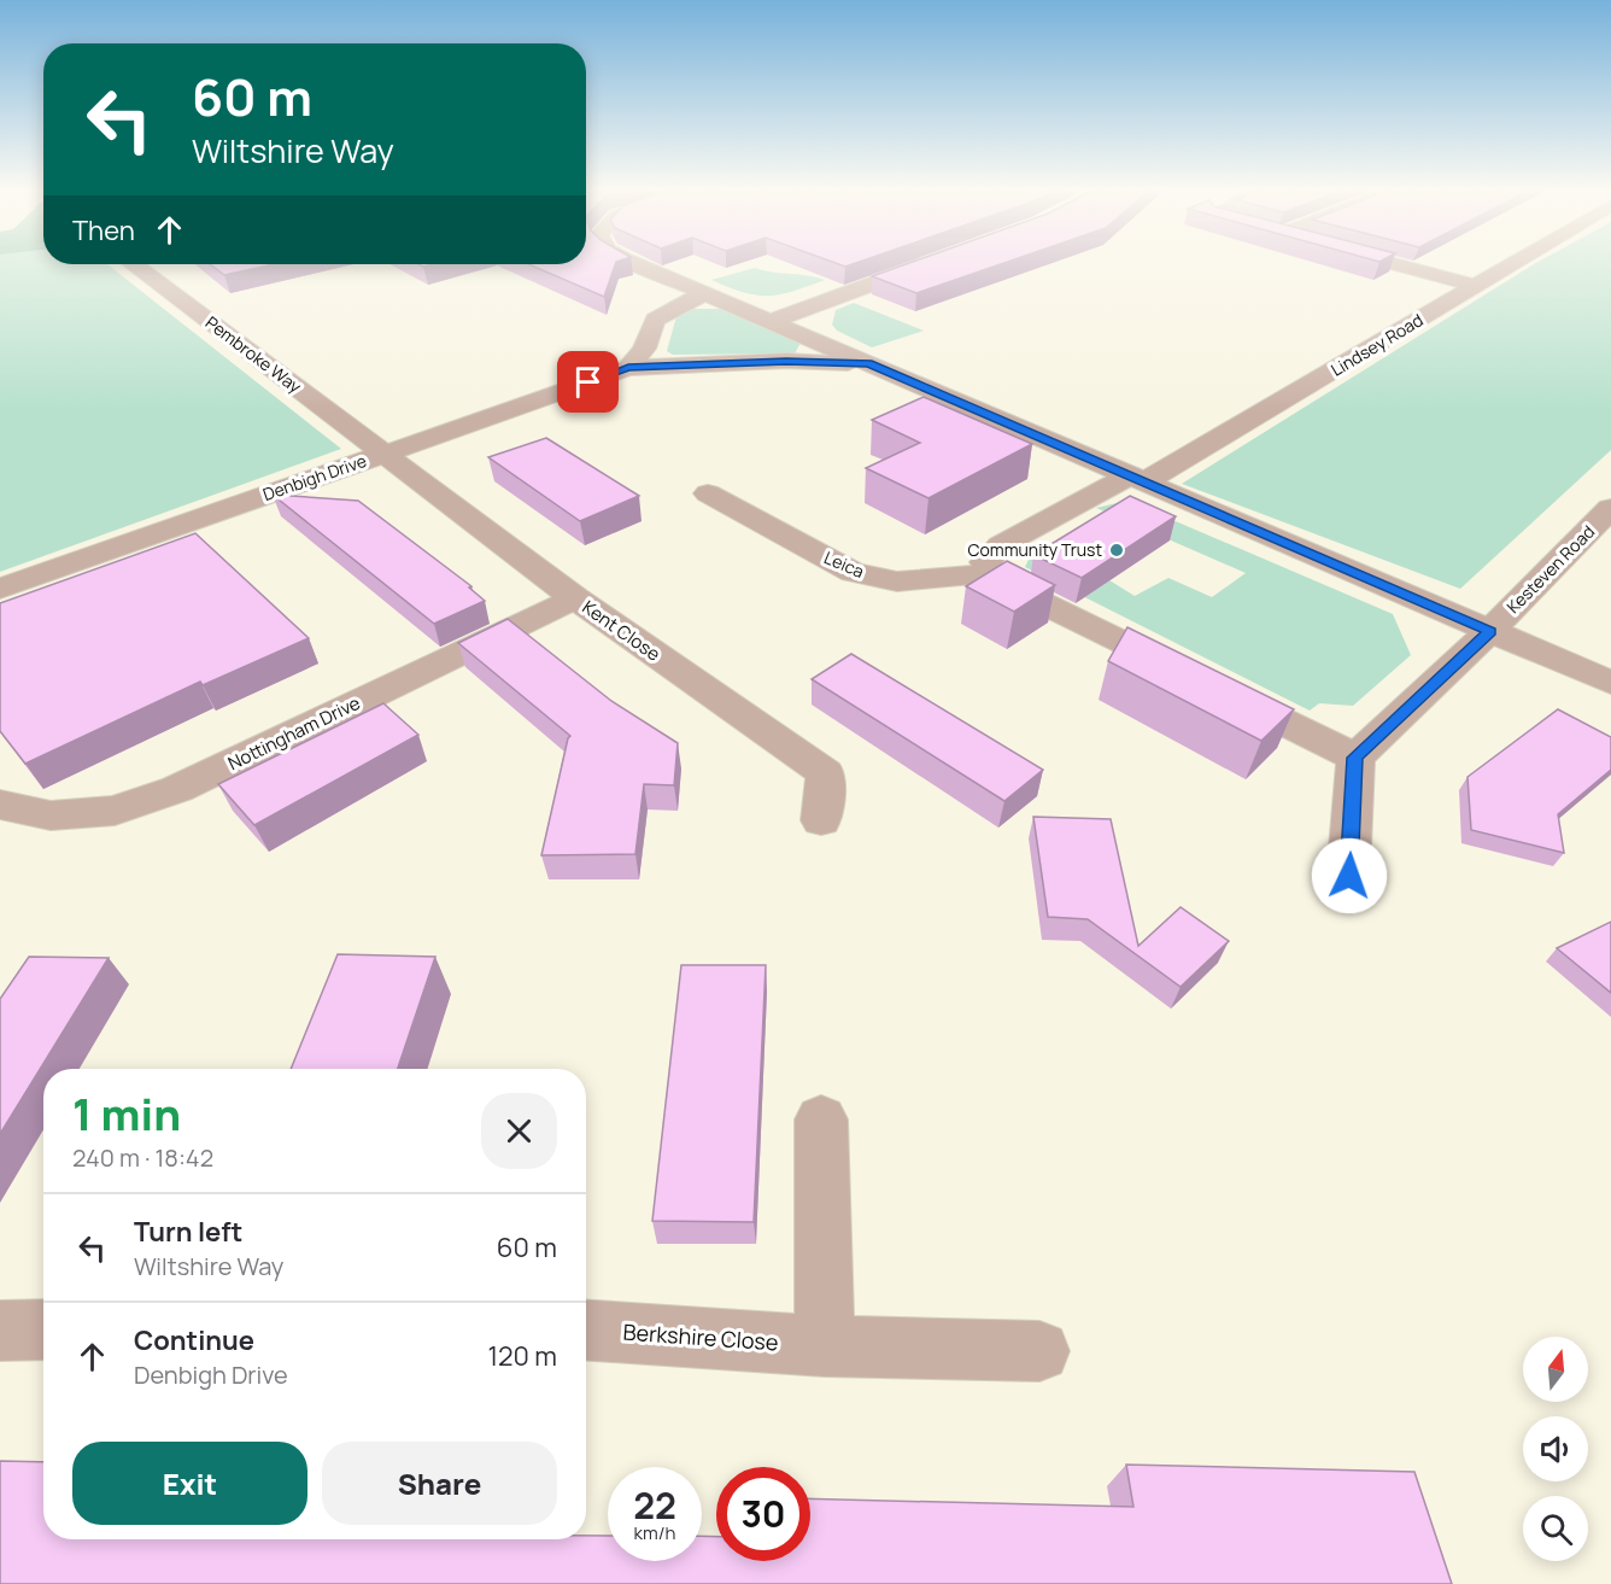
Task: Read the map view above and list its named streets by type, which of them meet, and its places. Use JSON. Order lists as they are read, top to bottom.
{
  "streets": {
    "street": [
      "Lindsey Road",
      "Pembroke Way",
      "Denbigh Drive",
      "Leica",
      "Kesteven Road",
      "Kent Close",
      "Nottingham Drive",
      "Berkshire Close"
    ]
  },
  "crossings": [
    ["Lindsey Road", "Leica"],
    ["Pembroke Way", "Denbigh Drive"],
    ["Pembroke Way", "Kent Close"],
    ["Denbigh Drive", "Kent Close"],
    ["Kent Close", "Nottingham Drive"]
  ],
  "places": ["Community Trust"],
  "north": "top",
  "page": {
    "turn": ["60 m", "Wiltshire Way"],
    "then": "Then",
    "heading": ["1 min", "240 m · 18:42"],
    "list": [
      {
        "name": "Turn left",
        "note": "Wiltshire Way",
        "value": "60 m"
      },
      {
        "name": "Continue",
        "note": "Denbigh Drive",
        "value": "120 m"
      }
    ],
    "buttons": ["Exit", "Share"],
    "speed": "22 km/h",
    "limit": "30"
  }
}
